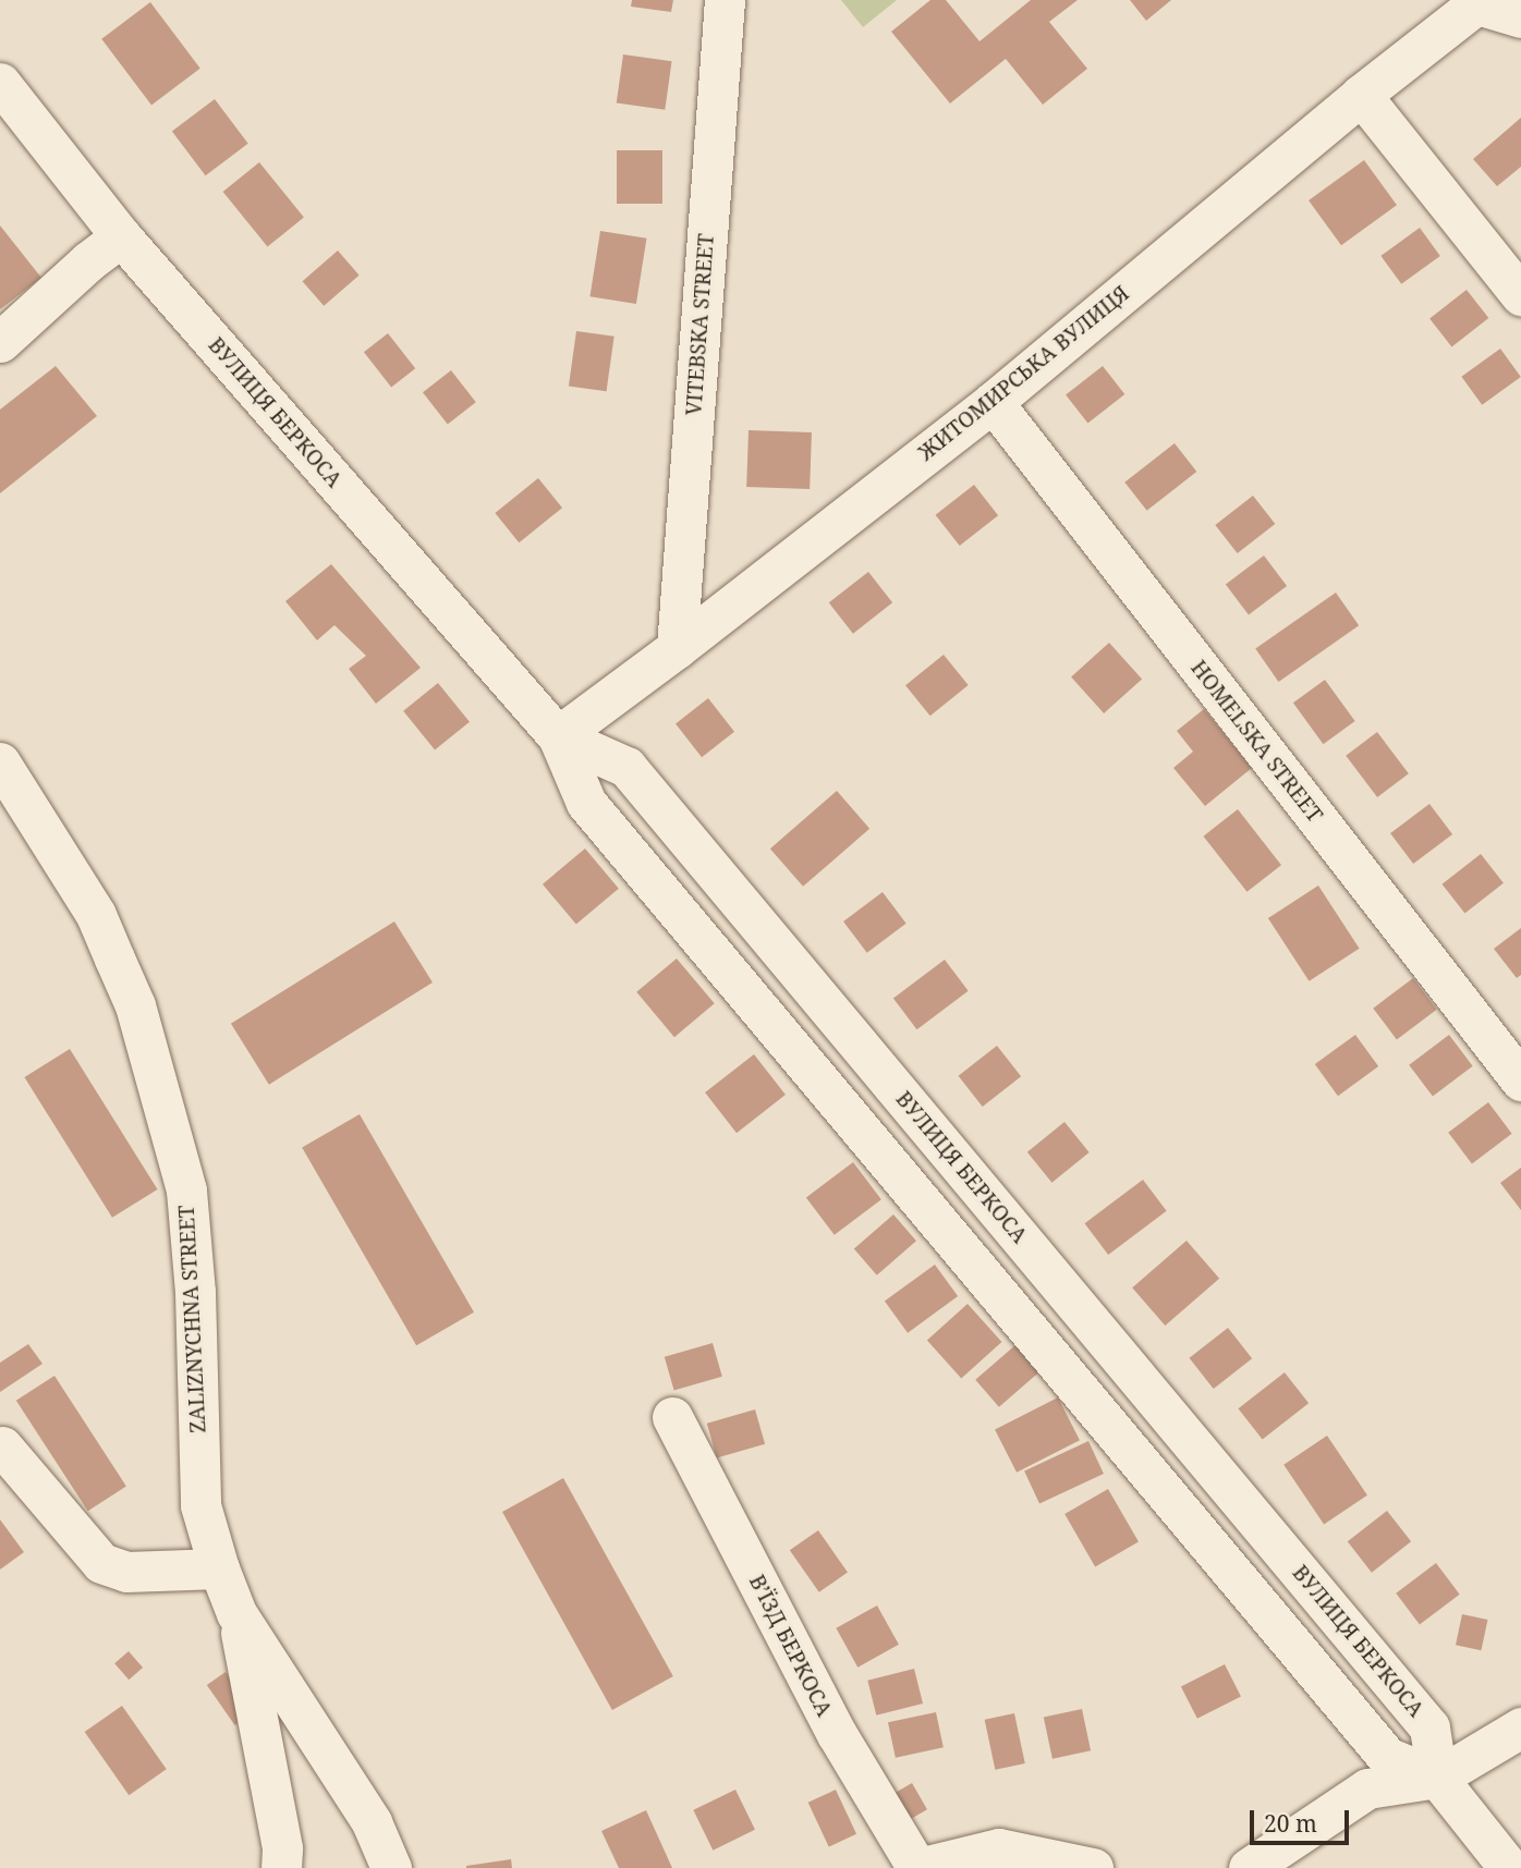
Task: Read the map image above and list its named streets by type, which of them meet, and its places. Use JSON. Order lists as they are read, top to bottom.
{
  "streets": {
    "street": [
      "VITEBSKA STREET",
      "ЖИТОМИРСЬКА ВУЛИЦЯ",
      "ВУЛИЦЯ БЕРКОСА",
      "HOMELSKA STREET",
      "ZALIZNYCHNA STREET",
      "В’ЇЗД БЕРКОСА"
    ]
  },
  "crossings": [
    ["VITEBSKA STREET", "ЖИТОМИРСЬКА ВУЛИЦЯ"],
    ["ЖИТОМИРСЬКА ВУЛИЦЯ", "ВУЛИЦЯ БЕРКОСА"],
    ["ЖИТОМИРСЬКА ВУЛИЦЯ", "HOMELSKA STREET"]
  ],
  "scale_bar": "20 m"
}
